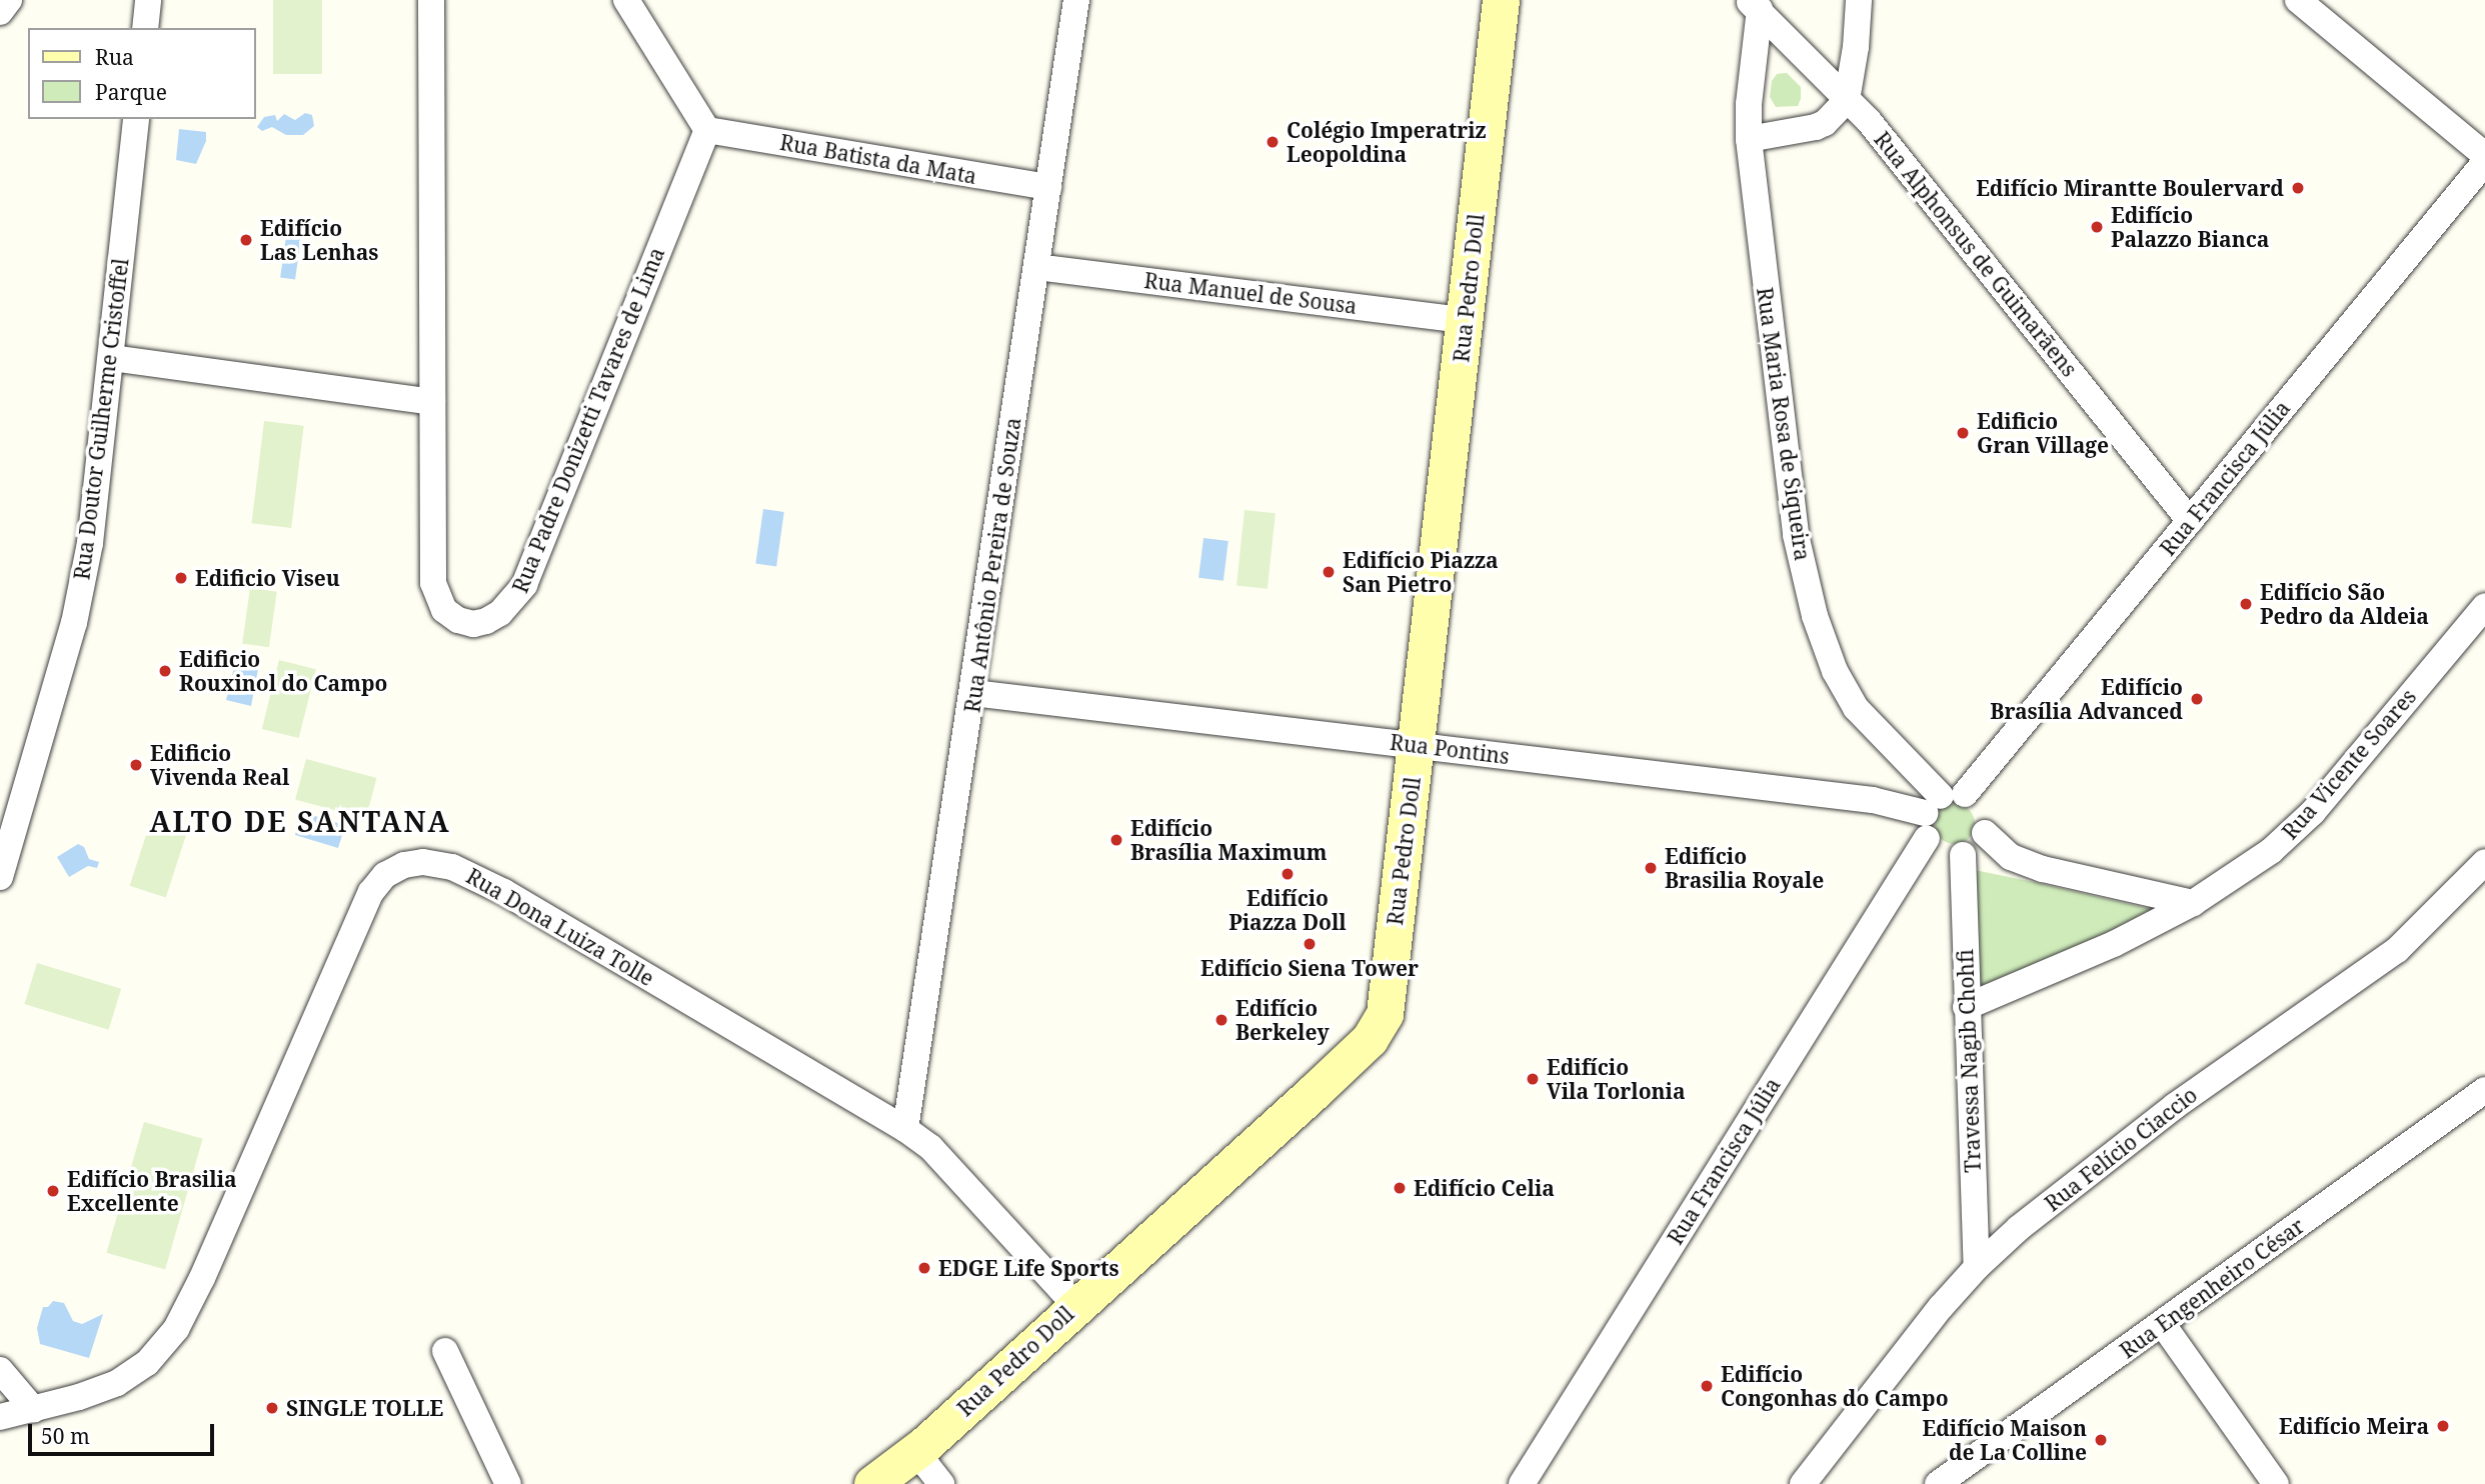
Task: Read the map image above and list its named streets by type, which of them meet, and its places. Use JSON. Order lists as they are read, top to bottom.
{
  "streets": {
    "street": [
      "Rua Batista da Mata",
      "Rua Alphonsus de Guimarãens",
      "Rua Pedro Doll",
      "Rua Manuel de Sousa",
      "Rua Doutor Guilherme Cristoffel",
      "Rua Padre Donizetti Tavares de Lima",
      "Rua Maria Rosa de Siqueira",
      "Rua Francisca Júlia",
      "Rua Antônio Pereira de Souza",
      "Rua Pontins",
      "Rua Vicente Soares",
      "Rua Dona Luiza Tolle",
      "Travessa Nagib Chohfi",
      "Rua Felício Ciaccio",
      "Rua Engenheiro César"
    ]
  },
  "crossings": [
    ["Rua Batista da Mata", "Rua Padre Donizetti Tavares de Lima"],
    ["Rua Batista da Mata", "Rua Antônio Pereira de Souza"],
    ["Rua Alphonsus de Guimarãens", "Rua Maria Rosa de Siqueira"],
    ["Rua Alphonsus de Guimarãens", "Rua Francisca Júlia"],
    ["Rua Pedro Doll", "Rua Manuel de Sousa"],
    ["Rua Pedro Doll", "Rua Pontins"],
    ["Rua Pedro Doll", "Rua Dona Luiza Tolle"],
    ["Rua Manuel de Sousa", "Rua Antônio Pereira de Souza"],
    ["Rua Maria Rosa de Siqueira", "Rua Francisca Júlia"],
    ["Rua Maria Rosa de Siqueira", "Rua Pontins"],
    ["Rua Francisca Júlia", "Rua Pontins"],
    ["Rua Antônio Pereira de Souza", "Rua Pontins"],
    ["Rua Antônio Pereira de Souza", "Rua Dona Luiza Tolle"],
    ["Rua Vicente Soares", "Travessa Nagib Chohfi"],
    ["Travessa Nagib Chohfi", "Rua Felício Ciaccio"]
  ],
  "districts": ["ALTO DE SANTANA"],
  "places": [
    "Colégio Imperatriz Leopoldina",
    "Edifício Mirantte Boulervard",
    "Edifício Palazzo Bianca",
    "Edifício Las Lenhas",
    "Edificio Gran Village",
    "Edifício Piazza San Pietro",
    "Edificio Viseu",
    "Edifício São Pedro da Aldeia",
    "Edificio Rouxinol do Campo",
    "Edifício Brasília Advanced",
    "Edificio Vivenda Real",
    "Edifício Brasília Maximum",
    "Edifício Brasilia Royale",
    "Edifício Piazza Doll",
    "Edifício Siena Tower",
    "Edifício Berkeley",
    "Edifício Vila Torlonia",
    "Edifício Celia",
    "Edifício Brasilia Excellente",
    "EDGE Life Sports",
    "Edifício Congonhas do Campo",
    "SINGLE TOLLE",
    "Edifício Meira",
    "Edifício Maison de La Colline"
  ],
  "legend": ["Rua", "Parque"],
  "scale_bar": "50 m"
}
